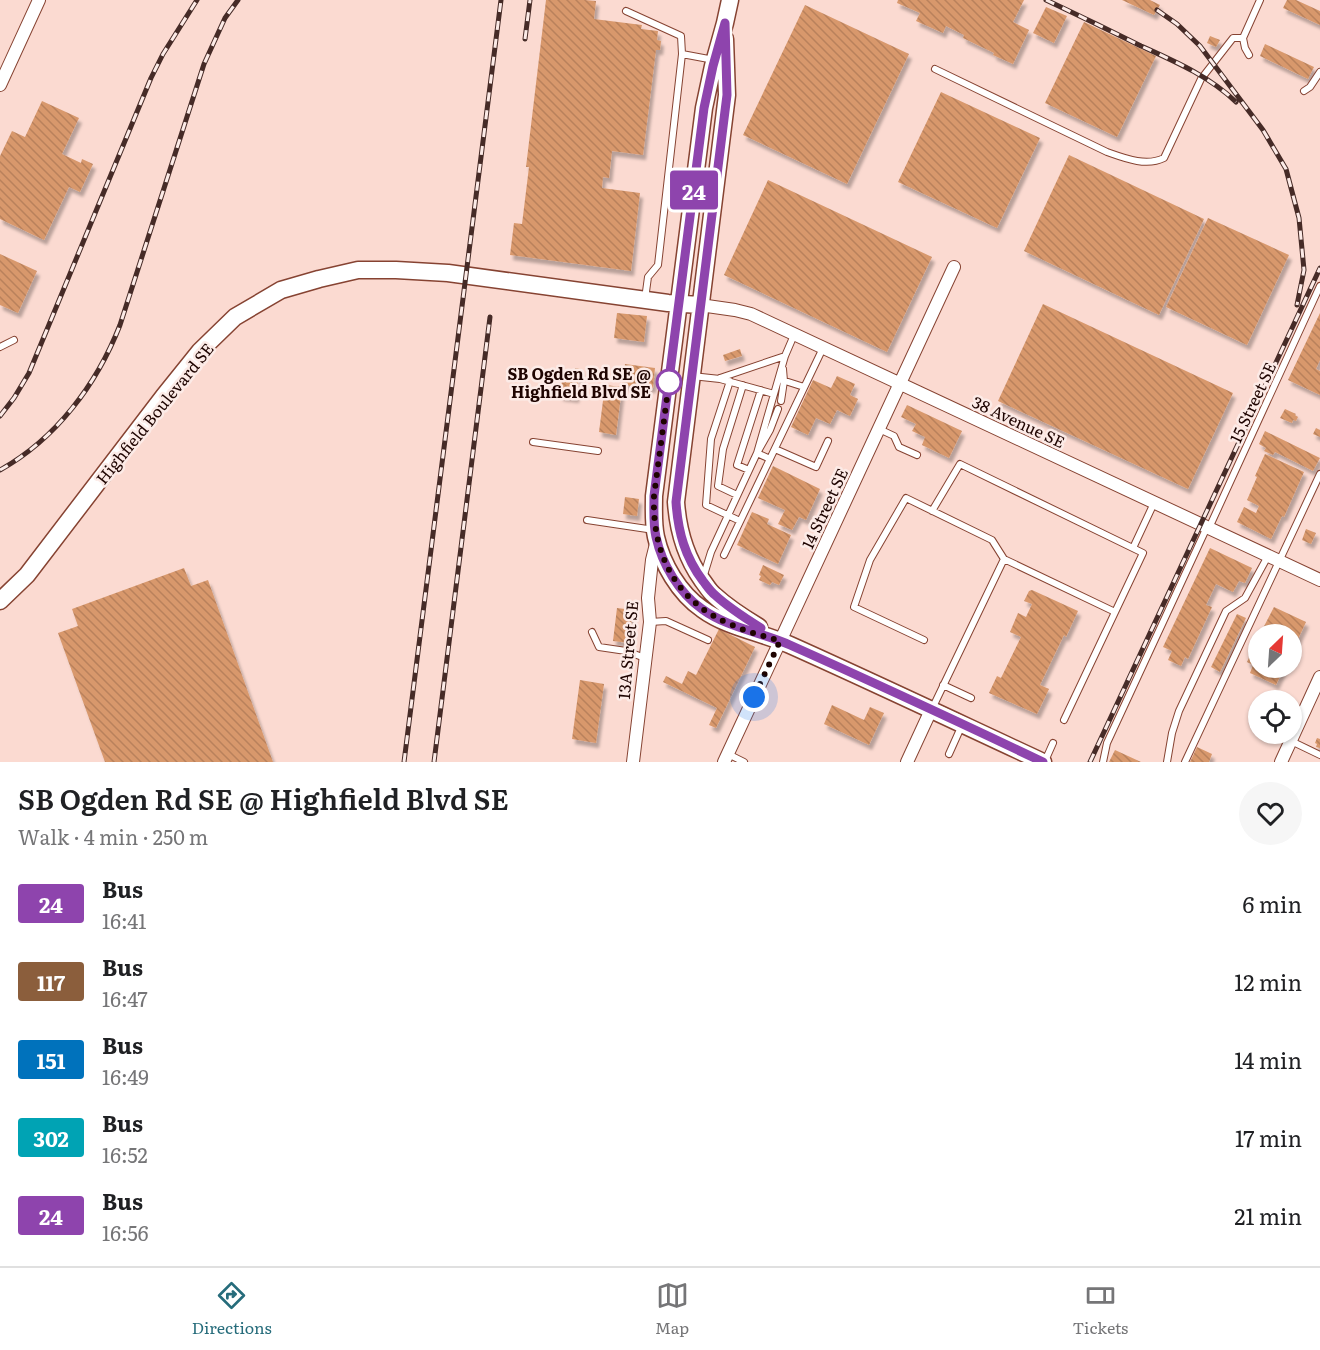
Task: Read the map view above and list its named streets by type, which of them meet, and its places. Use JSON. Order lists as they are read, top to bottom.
{
  "streets": {
    "street": [
      "Highfield Boulevard SE",
      "38 Avenue SE",
      "14 Street SE",
      "13A Street SE"
    ],
    "lane": ["15 Street SE"]
  },
  "crossings": [
    ["15 Street SE", "38 Avenue SE"],
    ["Highfield Boulevard SE", "38 Avenue SE"],
    ["38 Avenue SE", "14 Street SE"]
  ],
  "places": ["SB Ogden Rd SE @ Highfield Blvd SE"],
  "lines": ["bus line 24"],
  "north": "top right",
  "page": {
    "on_map": "24",
    "heading": ["SB Ogden Rd SE @ Highfield Blvd SE", "Walk · 4 min · 250 m"],
    "list": [
      {
        "mark": "24",
        "name": "Bus",
        "note": "16:41",
        "value": "6 min"
      },
      {
        "mark": "117",
        "name": "Bus",
        "note": "16:47",
        "value": "12 min"
      },
      {
        "mark": "151",
        "name": "Bus",
        "note": "16:49",
        "value": "14 min"
      },
      {
        "mark": "302",
        "name": "Bus",
        "note": "16:52",
        "value": "17 min"
      },
      {
        "mark": "24",
        "name": "Bus",
        "note": "16:56",
        "value": "21 min"
      }
    ],
    "tabs": ["Directions", "Map", "Tickets"]
  }
}
